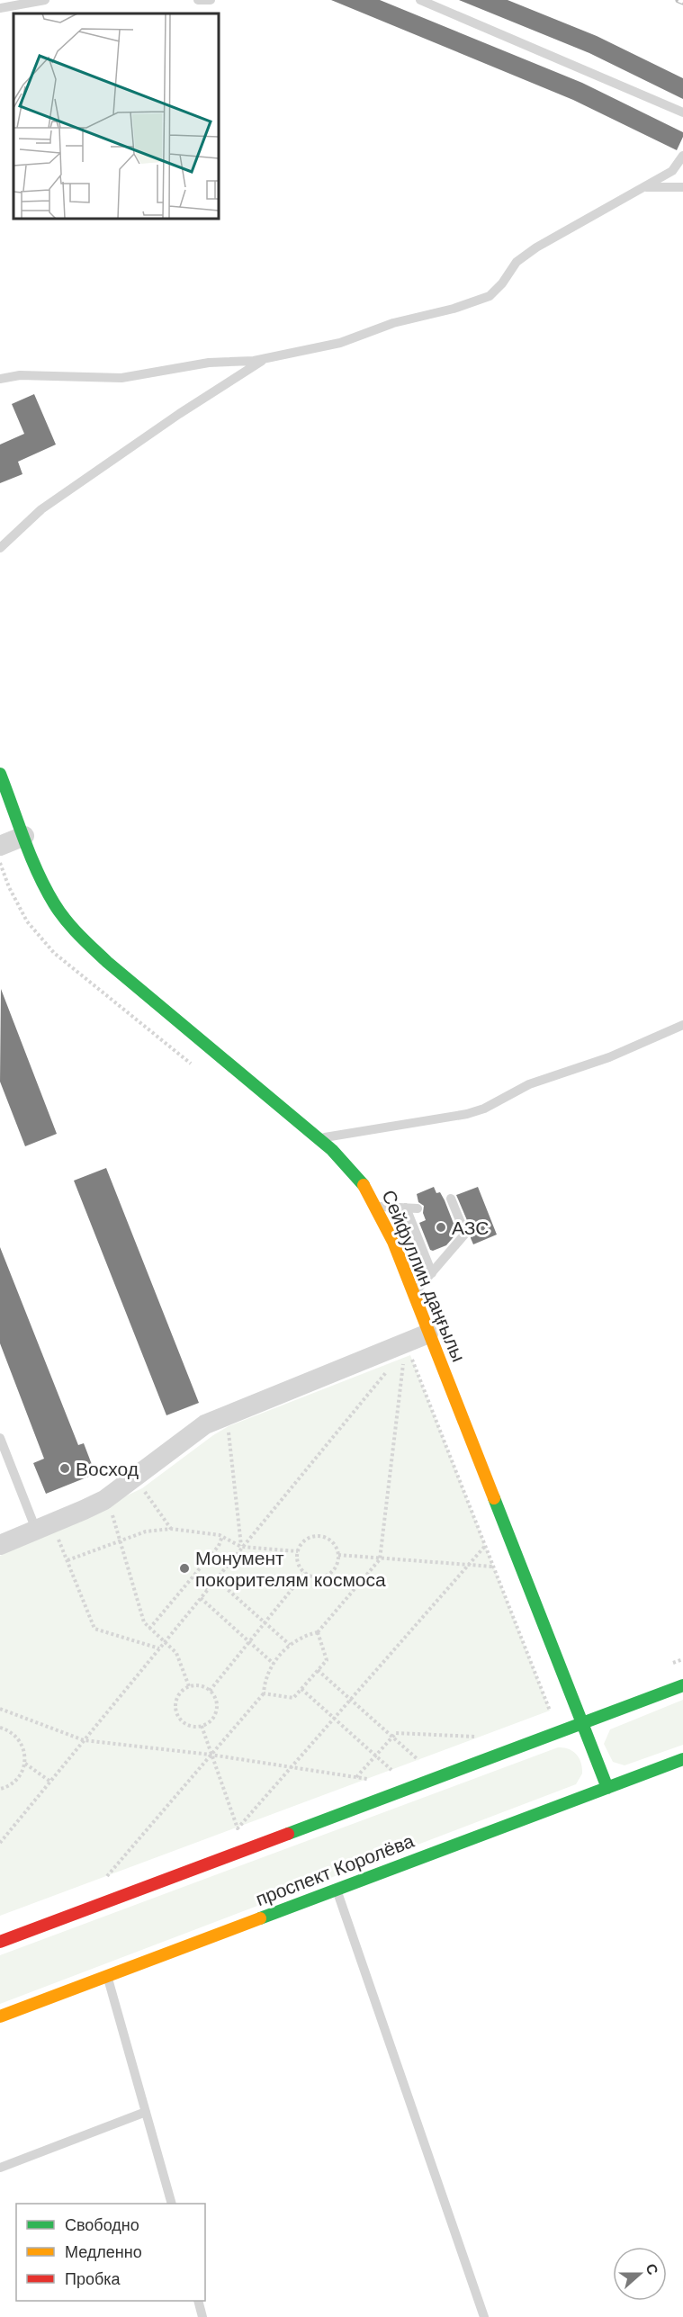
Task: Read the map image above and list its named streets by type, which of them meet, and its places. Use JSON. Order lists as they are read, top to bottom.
{
  "streets": {
    "main road": ["Сейфуллин даңғылы", "проспект Королёва"]
  },
  "crossings": [
    ["Сейфуллин даңғылы", "проспект Королёва"]
  ],
  "places": ["АЗС", "Восход", "Монумент покорителям космоса"],
  "legend": ["Свободно", "Медленно", "Пробка"],
  "north": "right"
}
